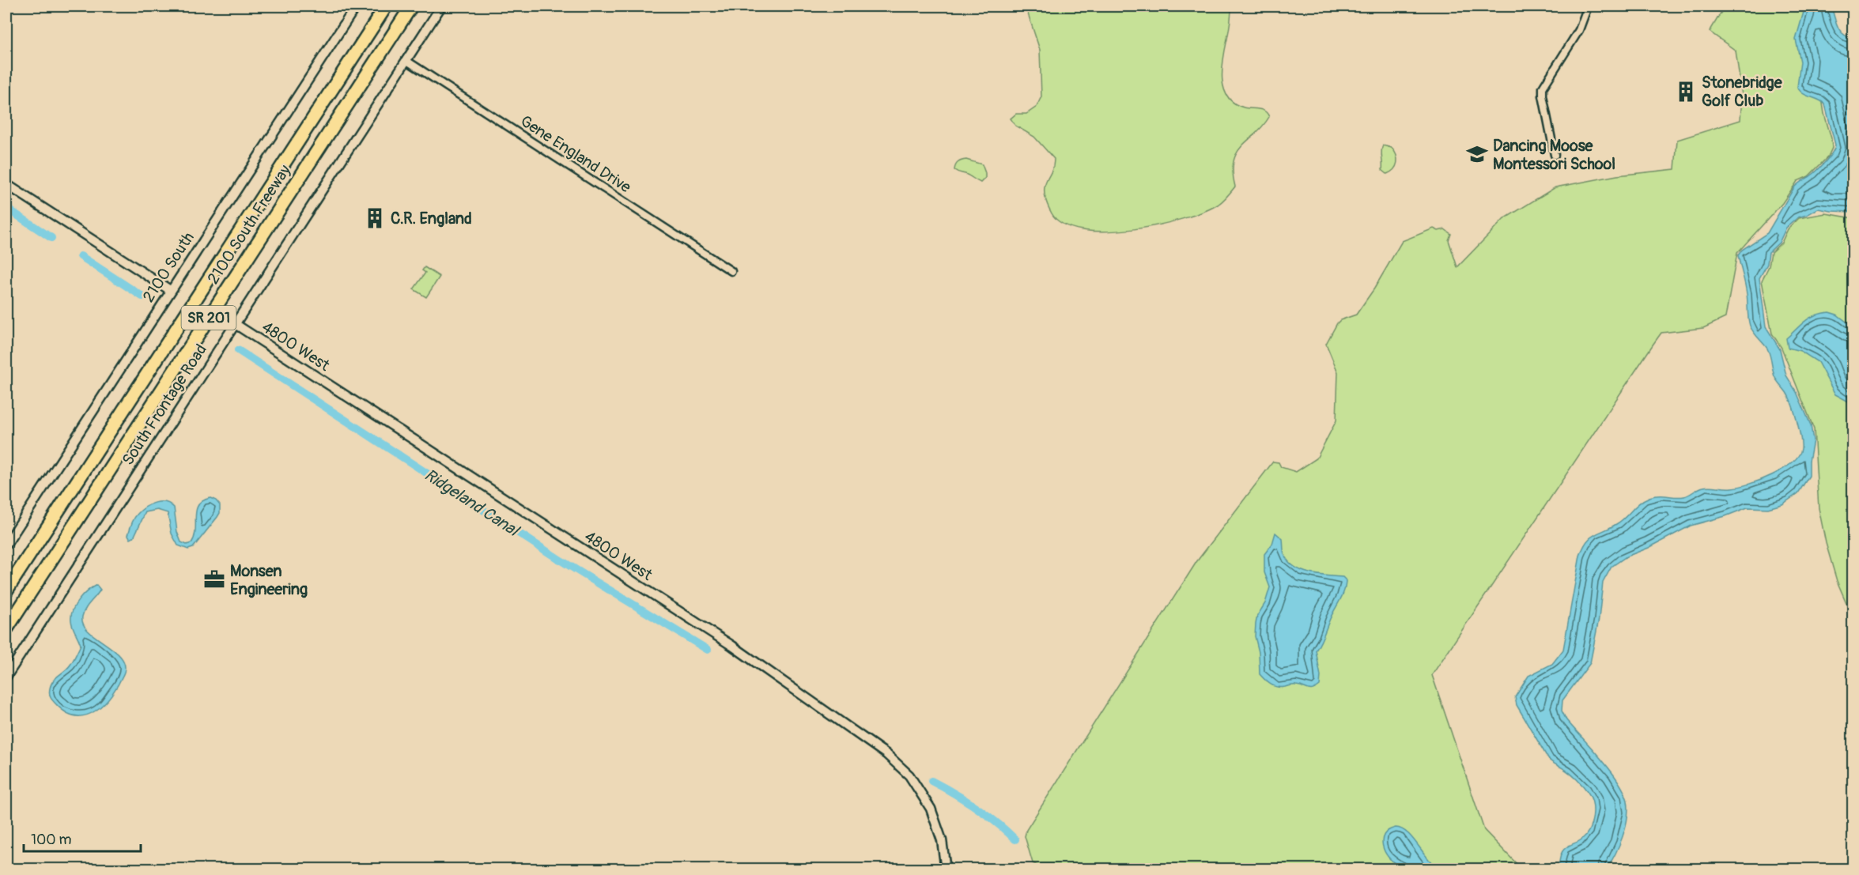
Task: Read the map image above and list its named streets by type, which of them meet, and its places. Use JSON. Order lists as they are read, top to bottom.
{
  "streets": {
    "highway": ["2100 South Freeway", "SR 201"],
    "street": [
      "Gene England Drive",
      "2100 South",
      "4800 West",
      "South Frontage Road"
    ]
  },
  "crossings": [
    ["Gene England Drive", "South Frontage Road"],
    ["4800 West", "South Frontage Road"]
  ],
  "water": ["Ridgeland Canal"],
  "places": {
    "building": ["Stonebridge Golf Club", "C.R. England"],
    "school or university": ["Dancing Moose Montessori School"],
    "office": ["Monsen Engineering"]
  },
  "scale_bar": "100 m"
}
